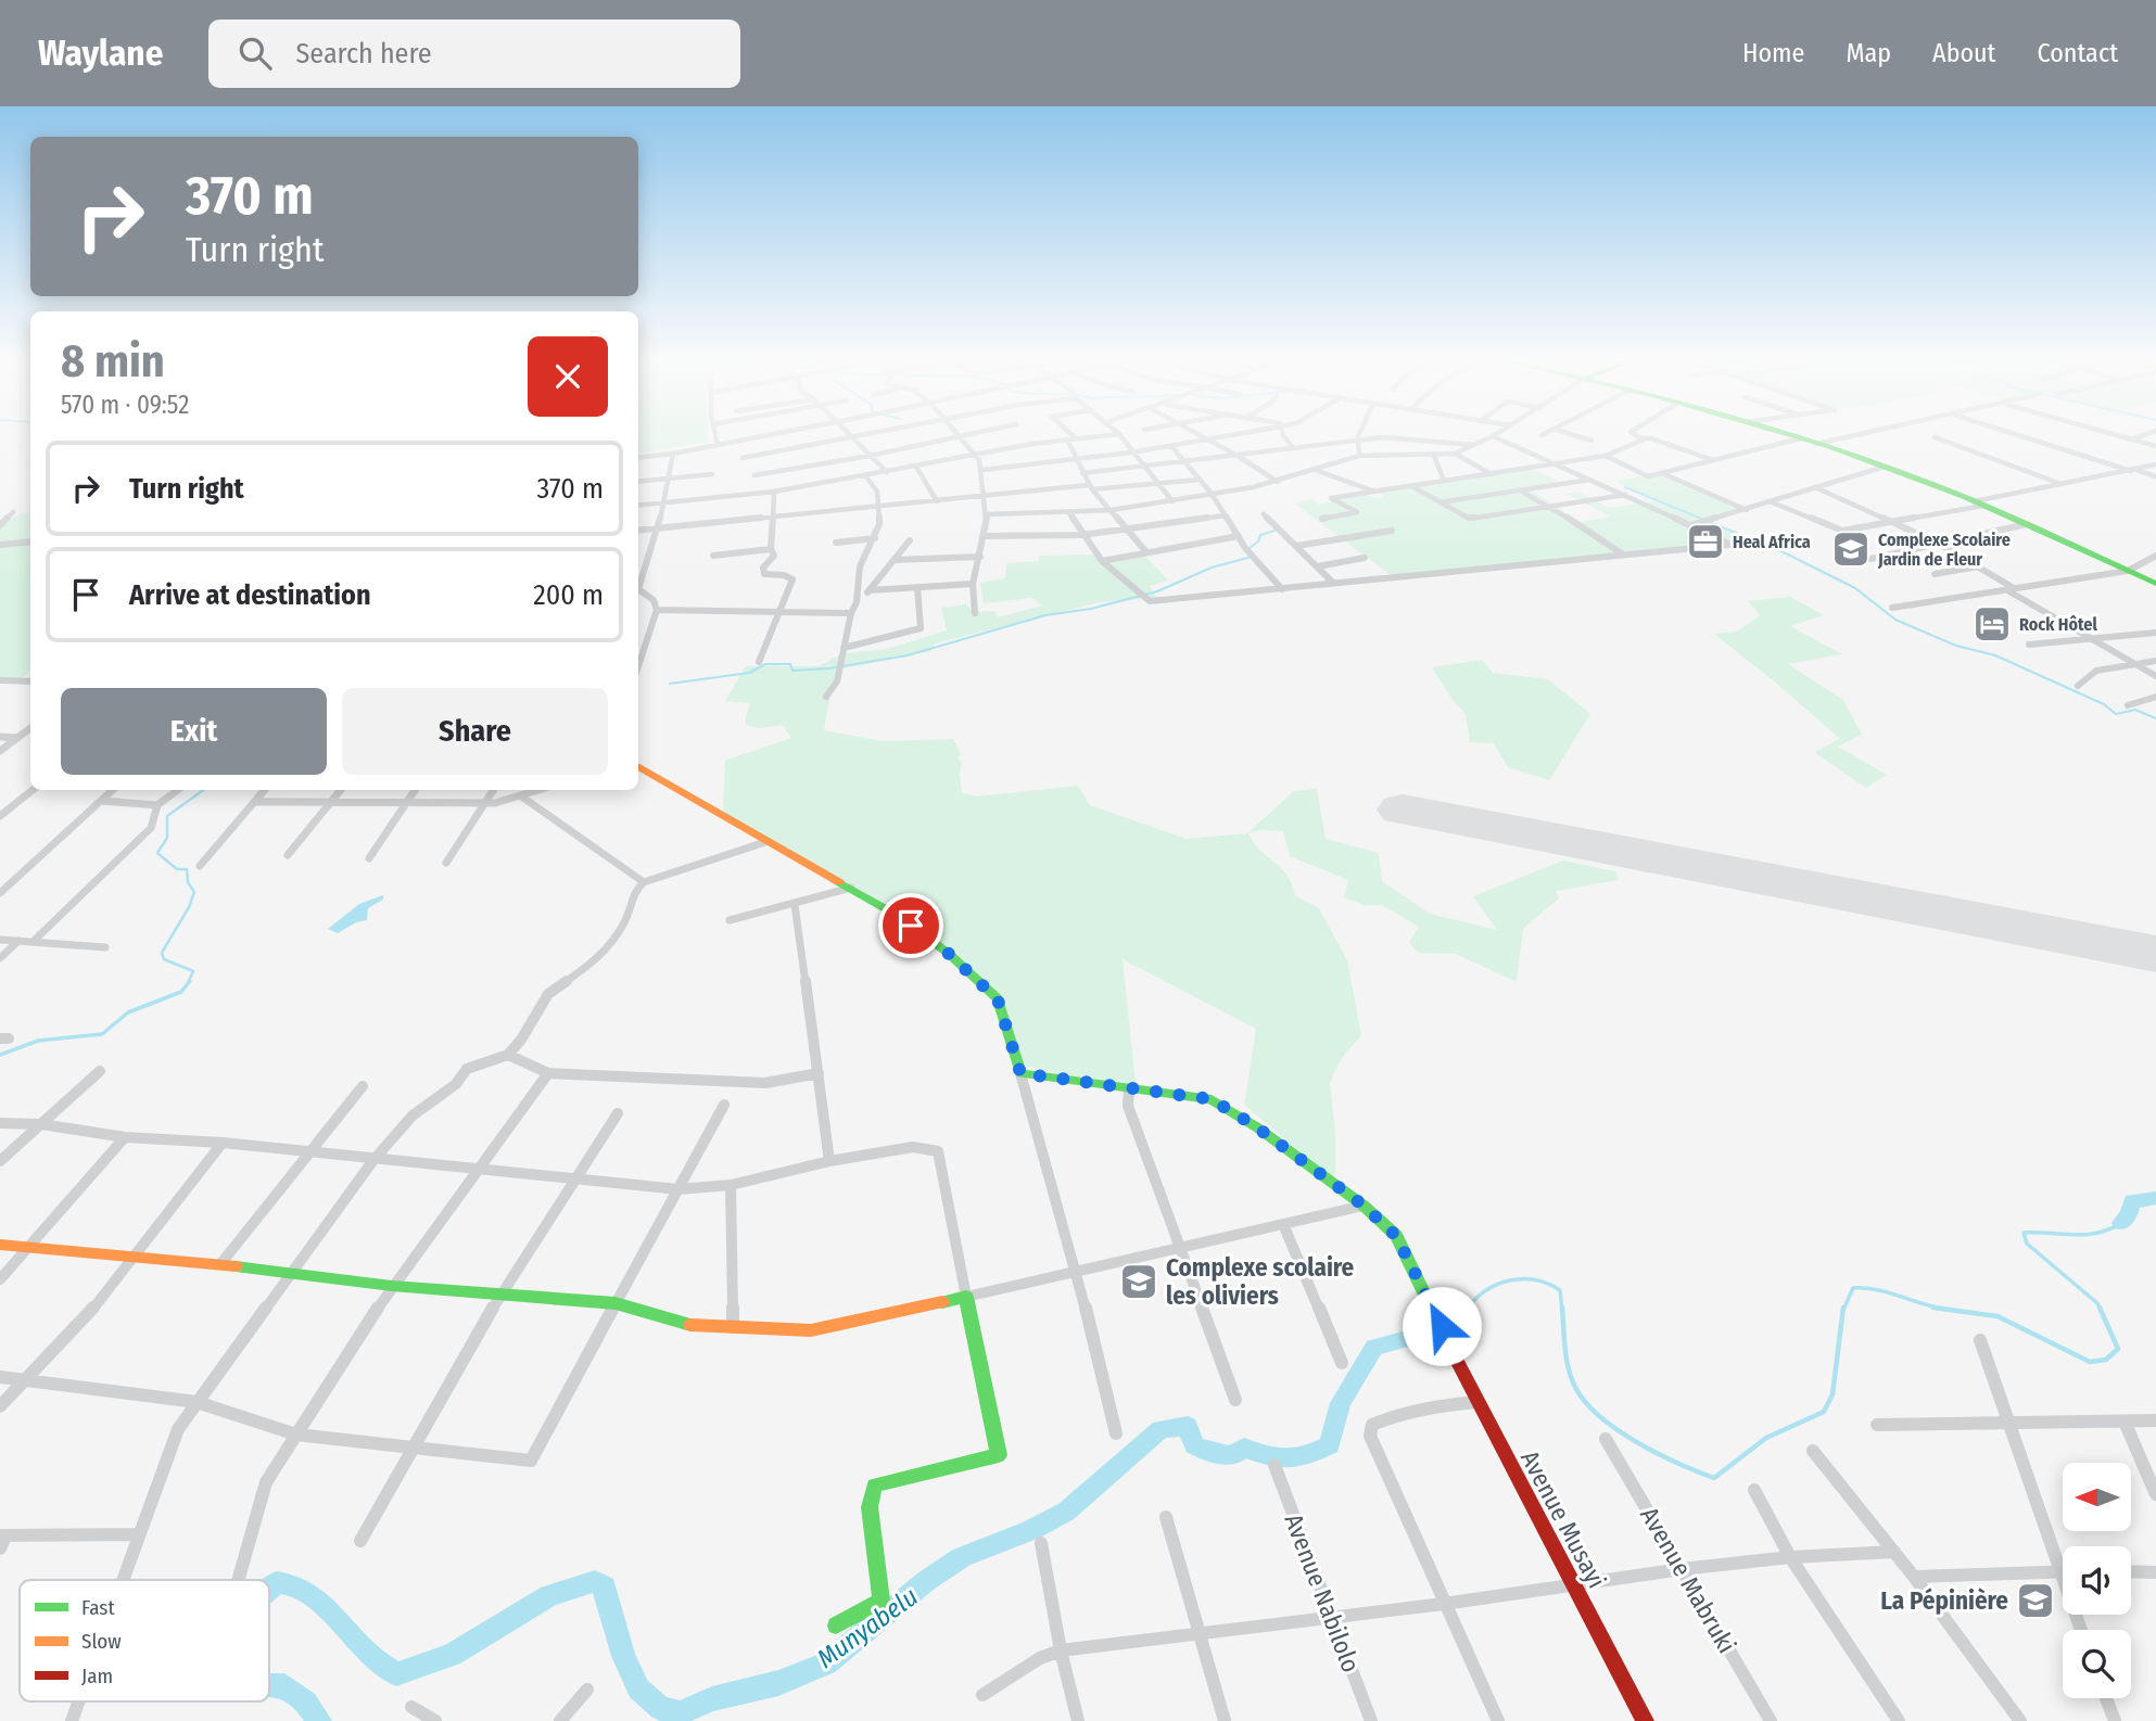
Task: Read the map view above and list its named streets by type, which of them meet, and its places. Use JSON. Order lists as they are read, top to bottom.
{
  "streets": {
    "main road": ["Avenue Musayi"],
    "street": ["Avenue Mabruki", "Avenue Nabilolo"]
  },
  "water": ["Munyabelu"],
  "places": {
    "office": ["Heal Africa"],
    "school or university": ["Complexe Scolaire Jardin de Fleur", "Complexe scolaire les oliviers", "La Pépinière"],
    "hotel": ["Rock Hôtel"]
  },
  "legend": ["Fast", "Slow", "Jam"],
  "north": "left",
  "page": {
    "header": "Waylane",
    "search": "Search here",
    "nav": [
      "Home",
      "Map",
      "About",
      "Contact"
    ],
    "turn": ["370 m", "Turn right"],
    "heading": ["8 min", "570 m · 09:52"],
    "list": [
      {
        "name": "Turn right",
        "value": "370 m"
      },
      {
        "name": "Arrive at destination",
        "value": "200 m"
      }
    ],
    "buttons": ["Exit", "Share"]
  }
}
